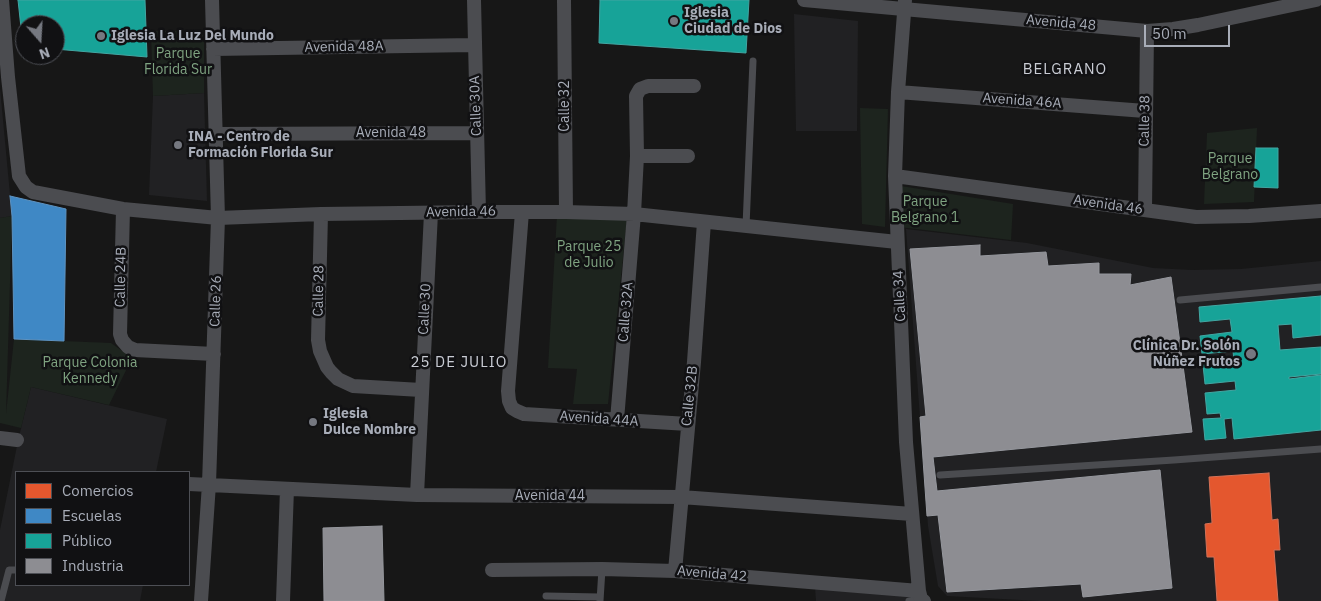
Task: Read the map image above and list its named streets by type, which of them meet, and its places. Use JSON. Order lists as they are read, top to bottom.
{
  "streets": {
    "street": [
      "Avenida 48",
      "Avenida 48A",
      "Avenida 46A",
      "Calle 30A",
      "Calle 32",
      "Calle 38",
      "Avenida 46",
      "Calle 24B",
      "Calle 28",
      "Calle 34",
      "Calle 26",
      "Calle 30",
      "Calle 32A",
      "Calle 32B",
      "Avenida 44A",
      "Avenida 44",
      "Avenida 42"
    ]
  },
  "crossings": [
    ["Avenida 48", "Calle 30A"],
    ["Avenida 48", "Calle 38"],
    ["Avenida 48", "Calle 34"],
    ["Avenida 48", "Calle 26"],
    ["Avenida 48A", "Calle 30A"],
    ["Avenida 48A", "Calle 26"],
    ["Avenida 46A", "Calle 38"],
    ["Avenida 46A", "Calle 34"],
    ["Calle 30A", "Avenida 46"],
    ["Calle 32", "Avenida 46"],
    ["Calle 38", "Avenida 46"],
    ["Avenida 46", "Calle 24B"],
    ["Avenida 46", "Calle 28"],
    ["Avenida 46", "Calle 34"],
    ["Avenida 46", "Calle 26"],
    ["Avenida 46", "Calle 30"],
    ["Avenida 46", "Calle 32A"],
    ["Avenida 46", "Calle 32B"],
    ["Avenida 46", "Avenida 44A"],
    ["Calle 24B", "Calle 26"],
    ["Calle 28", "Calle 30"],
    ["Calle 34", "Avenida 44"],
    ["Calle 34", "Avenida 42"],
    ["Calle 26", "Avenida 44"],
    ["Calle 30", "Avenida 44"],
    ["Calle 32A", "Avenida 44A"],
    ["Calle 32B", "Avenida 44A"],
    ["Calle 32B", "Avenida 44"],
    ["Calle 32B", "Avenida 42"]
  ],
  "districts": ["BELGRANO", "25 DE JULIO"],
  "parks": [
    "Parque Florida Sur",
    "Parque Belgrano",
    "Parque Belgrano 1",
    "Parque 25 de Julio",
    "Parque Colonia Kennedy"
  ],
  "places": [
    "Iglesia Ciudad de Dios",
    "Iglesia La Luz Del Mundo",
    "INA - Centro de Formación Florida Sur",
    "Clínica Dr. Solón Núñez Frutos",
    "Iglesia Dulce Nombre"
  ],
  "legend": [
    "Comercios",
    "Escuelas",
    "Público",
    "Industria"
  ],
  "scale_bar": "50 m",
  "north": "bottom"
}
